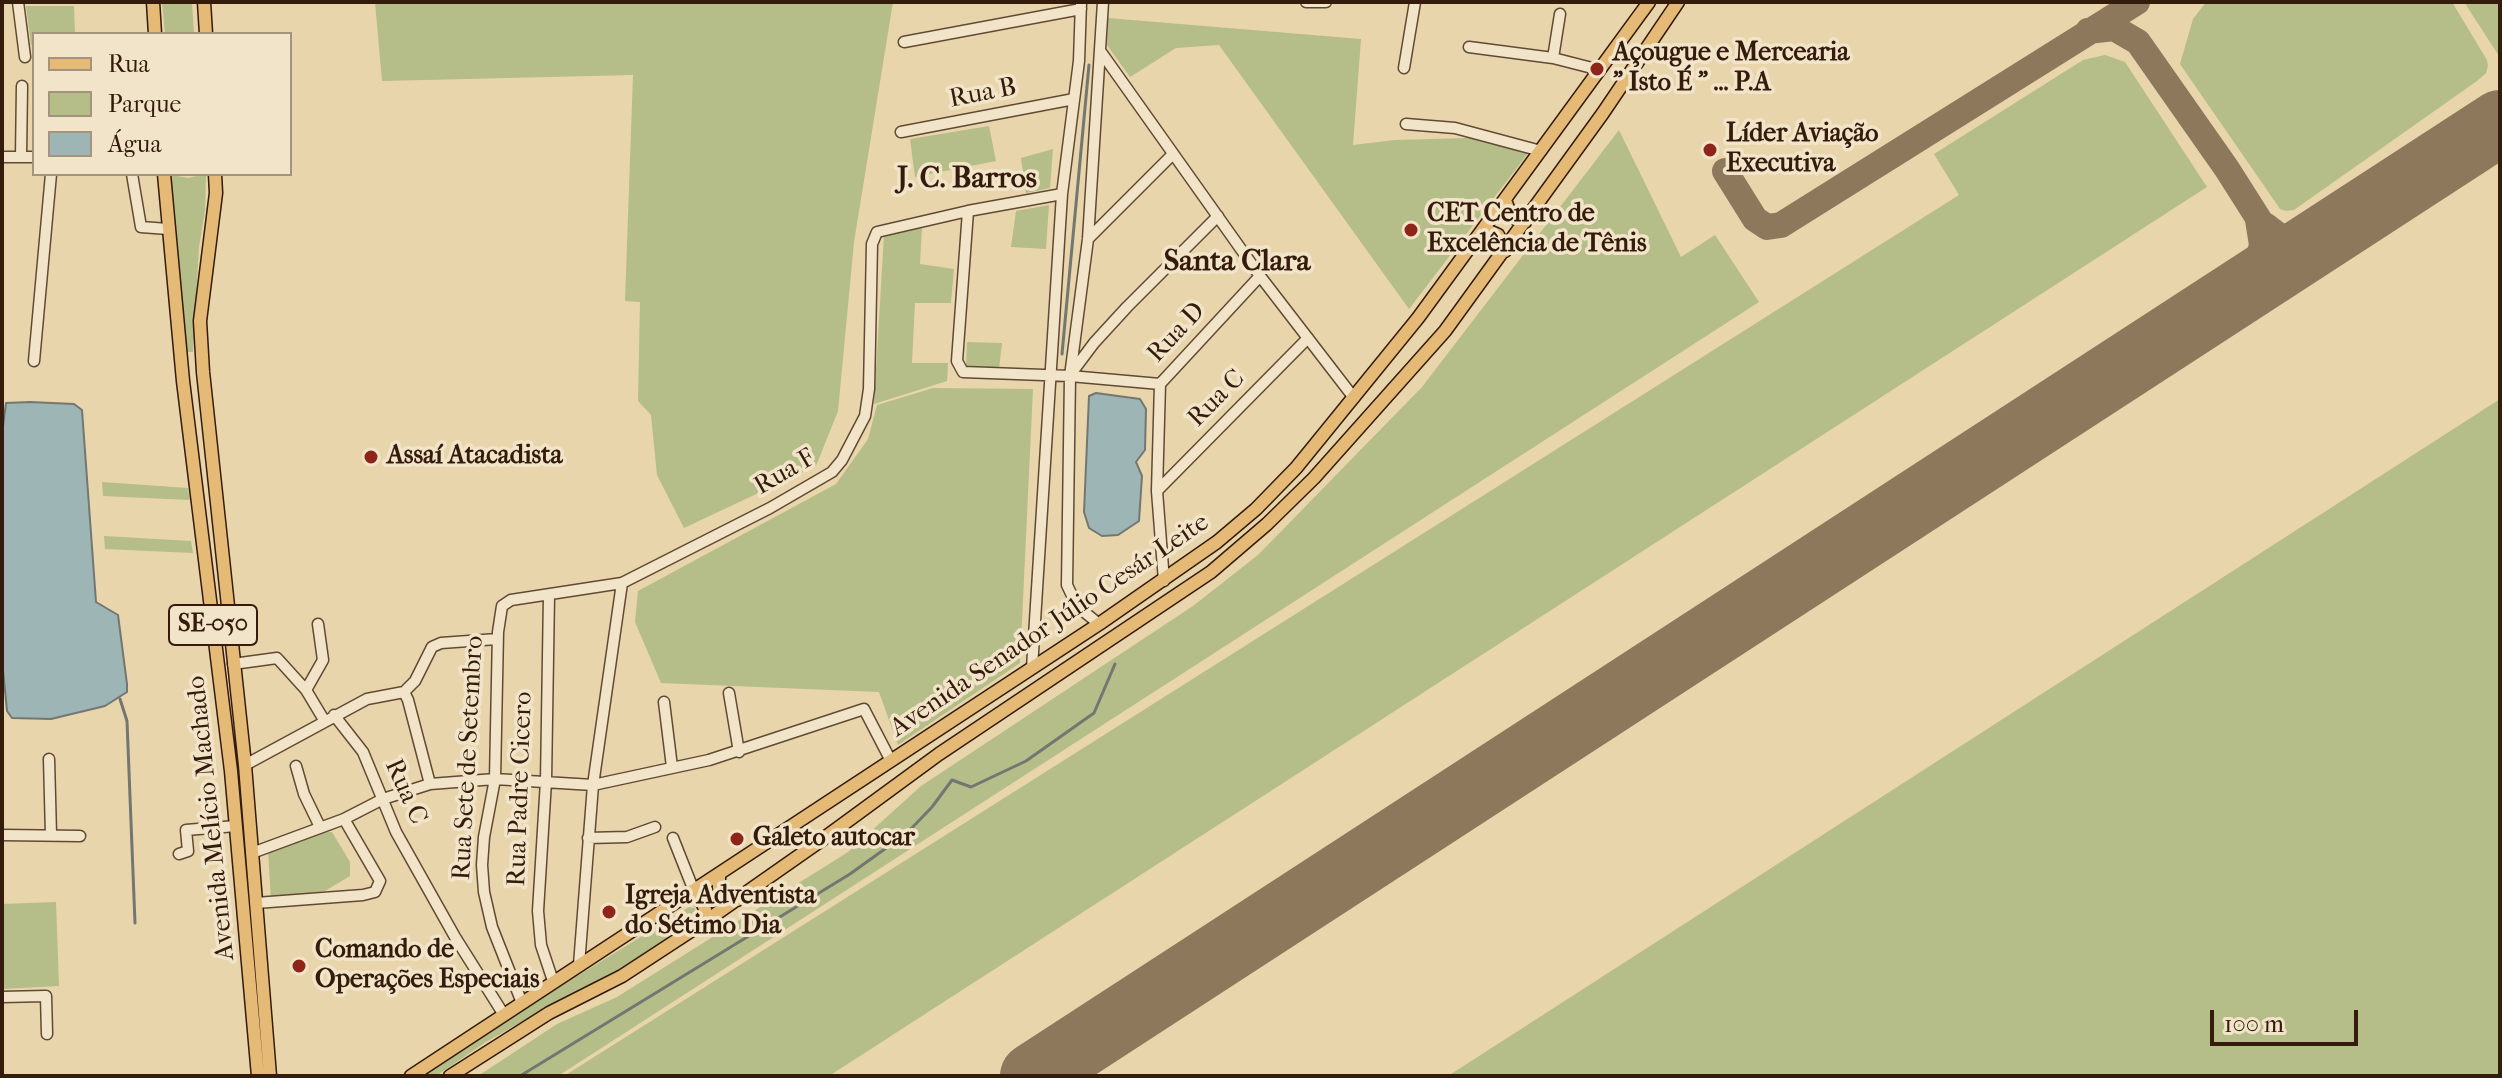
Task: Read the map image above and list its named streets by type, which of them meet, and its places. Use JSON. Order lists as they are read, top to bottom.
{
  "streets": {
    "main road": ["SE-050", "Avenida Senador Júlio Cesár Leite", "Avenida Melício Machado"],
    "street": [
      "Rua B",
      "Rua D",
      "Rua C",
      "Rua F",
      "Rua Sete de Setembro",
      "Rua Padre Cicero"
    ]
  },
  "crossings": [
    ["Rua C", "Avenida Senador Júlio Cesár Leite"],
    ["Rua C", "Avenida Melício Machado"],
    ["Rua F", "Rua Sete de Setembro"],
    ["Rua F", "Rua Padre Cicero"],
    ["Avenida Senador Júlio Cesár Leite", "Rua Sete de Setembro"],
    ["Avenida Senador Júlio Cesár Leite", "Rua Padre Cicero"]
  ],
  "districts": ["J. C. Barros", "Santa Clara"],
  "places": [
    "Açougue e Mercearia \" Isto É \" ... P.A",
    "Líder Aviação Executiva",
    "CET Centro de Excelência de Tênis",
    "Assaí Atacadista",
    "Galeto autocar",
    "Igreja Adventista do Sétimo Dia",
    "Comando de Operações Especiais"
  ],
  "legend": ["Rua", "Parque", "Água"],
  "scale_bar": "100 m"
}
